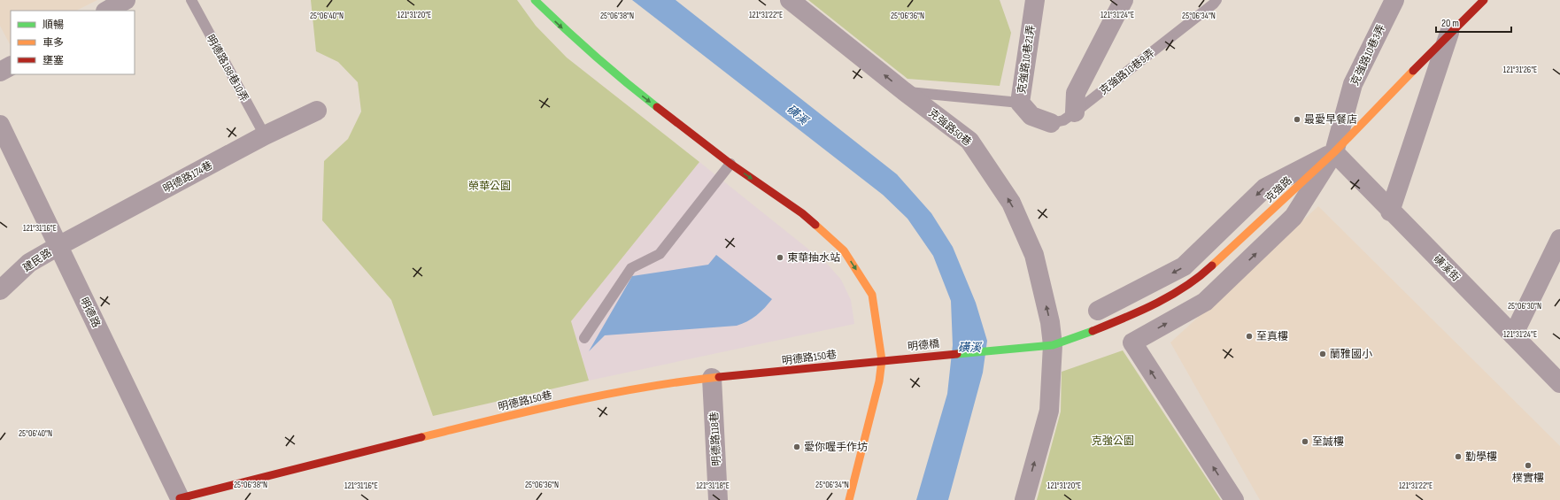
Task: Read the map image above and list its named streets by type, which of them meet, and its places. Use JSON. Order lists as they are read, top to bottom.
{
  "streets": {
    "street": [
      "克強路10巷3弄",
      "克強路10巷21弄",
      "克強路50巷",
      "明德路174巷",
      "克強路",
      "建民路",
      "磺溪街",
      "明德路",
      "明德橋",
      "明德路150巷",
      "明德路118巷"
    ],
    "lane": ["明德路188巷10弄", "克強路10巷9弄"]
  },
  "crossings": [
    ["克強路10巷3弄", "克強路"],
    ["克強路10巷3弄", "磺溪街"],
    ["克強路10巷21弄", "克強路10巷9弄"],
    ["明德路188巷10弄", "明德路174巷"],
    ["克強路50巷", "克強路"],
    ["克強路50巷", "明德橋"],
    ["明德路174巷", "建民路"],
    ["明德路174巷", "明德路"],
    ["克強路", "磺溪街"],
    ["克強路", "明德橋"],
    ["建民路", "明德路"],
    ["明德路", "明德路150巷"],
    ["明德橋", "明德路150巷"],
    ["明德路150巷", "明德路118巷"]
  ],
  "water": ["磺溪"],
  "parks": ["榮華公園", "克強公園"],
  "places": [
    "最愛早餐店",
    "東華抽水站",
    "至真樓",
    "蘭雅國小",
    "至誠樓",
    "愛你喔手作坊",
    "勤學樓",
    "樸實樓"
  ],
  "legend": ["順暢", "車多", "壅塞"],
  "scale_bar": "20 m",
  "coordinates": [
    "121°31'20\"E",
    "121°31'22\"E",
    "121°31'24\"E",
    "25°06'34\"N",
    "25°06'40\"N",
    "25°06'38\"N",
    "25°06'36\"N",
    "121°31'26\"E",
    "121°31'16\"E",
    "25°06'30\"N",
    "121°31'18\"E"
  ]
}
